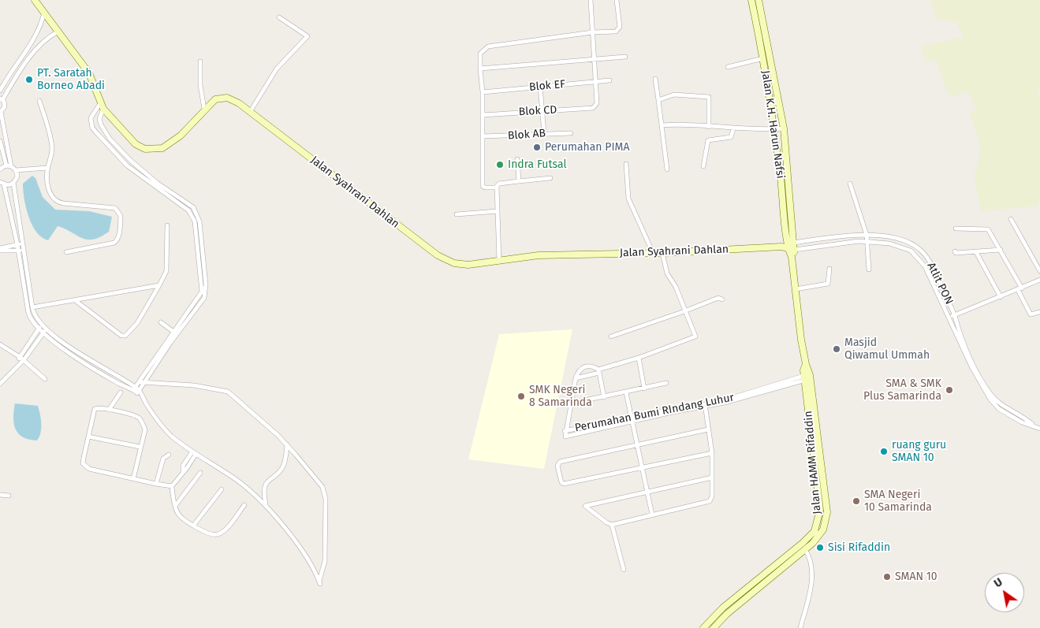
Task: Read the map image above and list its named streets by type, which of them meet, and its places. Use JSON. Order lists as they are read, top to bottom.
{
  "streets": {
    "main road": ["Jalan K.H. Harun Nafsi", "Jalan Syahrani Dahlan", "Jalan HAMM Rifaddin"],
    "street": [
      "Blok EF",
      "Blok CD",
      "Blok AB",
      "Atlit PON",
      "Perumahan Bumi RIndang Luhur"
    ]
  },
  "crossings": [
    ["Blok EF", "Blok CD"],
    ["Jalan K.H. Harun Nafsi", "Jalan Syahrani Dahlan"],
    ["Jalan K.H. Harun Nafsi", "Atlit PON"],
    ["Jalan K.H. Harun Nafsi", "Jalan HAMM Rifaddin"],
    ["Jalan Syahrani Dahlan", "Atlit PON"],
    ["Jalan Syahrani Dahlan", "Jalan HAMM Rifaddin"],
    ["Atlit PON", "Jalan HAMM Rifaddin"],
    ["Perumahan Bumi RIndang Luhur", "Jalan HAMM Rifaddin"]
  ],
  "places": [
    "PT. Saratah Borneo Abadi",
    "Perumahan PIMA",
    "Indra Futsal",
    "Masjid Qiwamul Ummah",
    "SMA & SMK Plus Samarinda",
    "SMK Negeri 8 Samarinda",
    "ruang guru SMAN 10",
    "SMA Negeri 10 Samarinda",
    "Sisi Rifaddin",
    "SMAN 10"
  ],
  "north": "top left"
}
